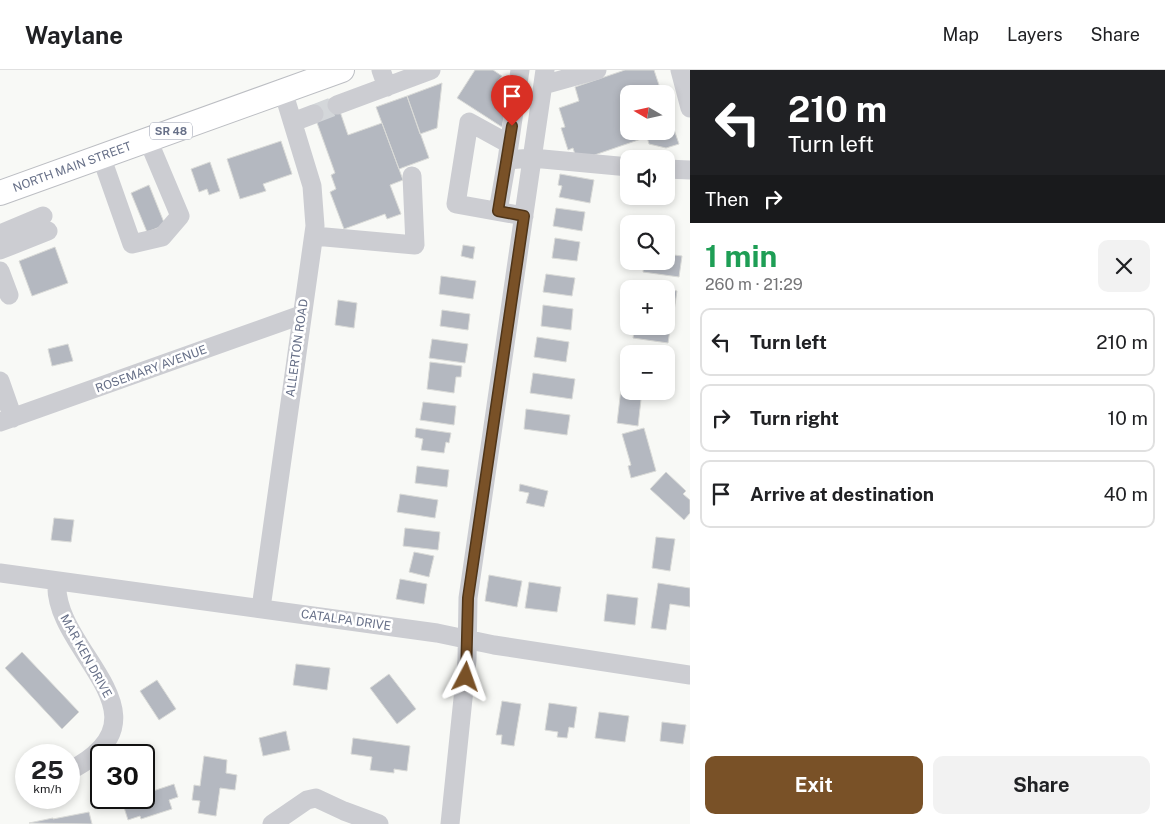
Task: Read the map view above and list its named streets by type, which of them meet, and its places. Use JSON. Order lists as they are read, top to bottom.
{
  "streets": {
    "main road": ["SR 48", "NORTH MAIN STREET"],
    "street": [
      "ALLERTON ROAD",
      "ROSEMARY AVENUE",
      "CATALPA DRIVE",
      "MAR KEN DRIVE"
    ]
  },
  "crossings": [
    ["NORTH MAIN STREET", "ALLERTON ROAD"],
    ["ALLERTON ROAD", "ROSEMARY AVENUE"],
    ["ALLERTON ROAD", "CATALPA DRIVE"],
    ["CATALPA DRIVE", "MAR KEN DRIVE"]
  ],
  "north": "left",
  "page": {
    "header": "Waylane",
    "nav": ["Map", "Layers", "Share"],
    "turn": ["210 m", "Turn left"],
    "map_buttons": ["+", "−"],
    "then": "Then",
    "heading": ["1 min", "260 m · 21:29"],
    "list": [
      {
        "name": "Turn left",
        "value": "210 m"
      },
      {
        "name": "Turn right",
        "value": "10 m"
      },
      {
        "name": "Arrive at destination",
        "value": "40 m"
      }
    ],
    "speed": "25 km/h",
    "limit": "30",
    "buttons": ["Exit", "Share"]
  }
}
